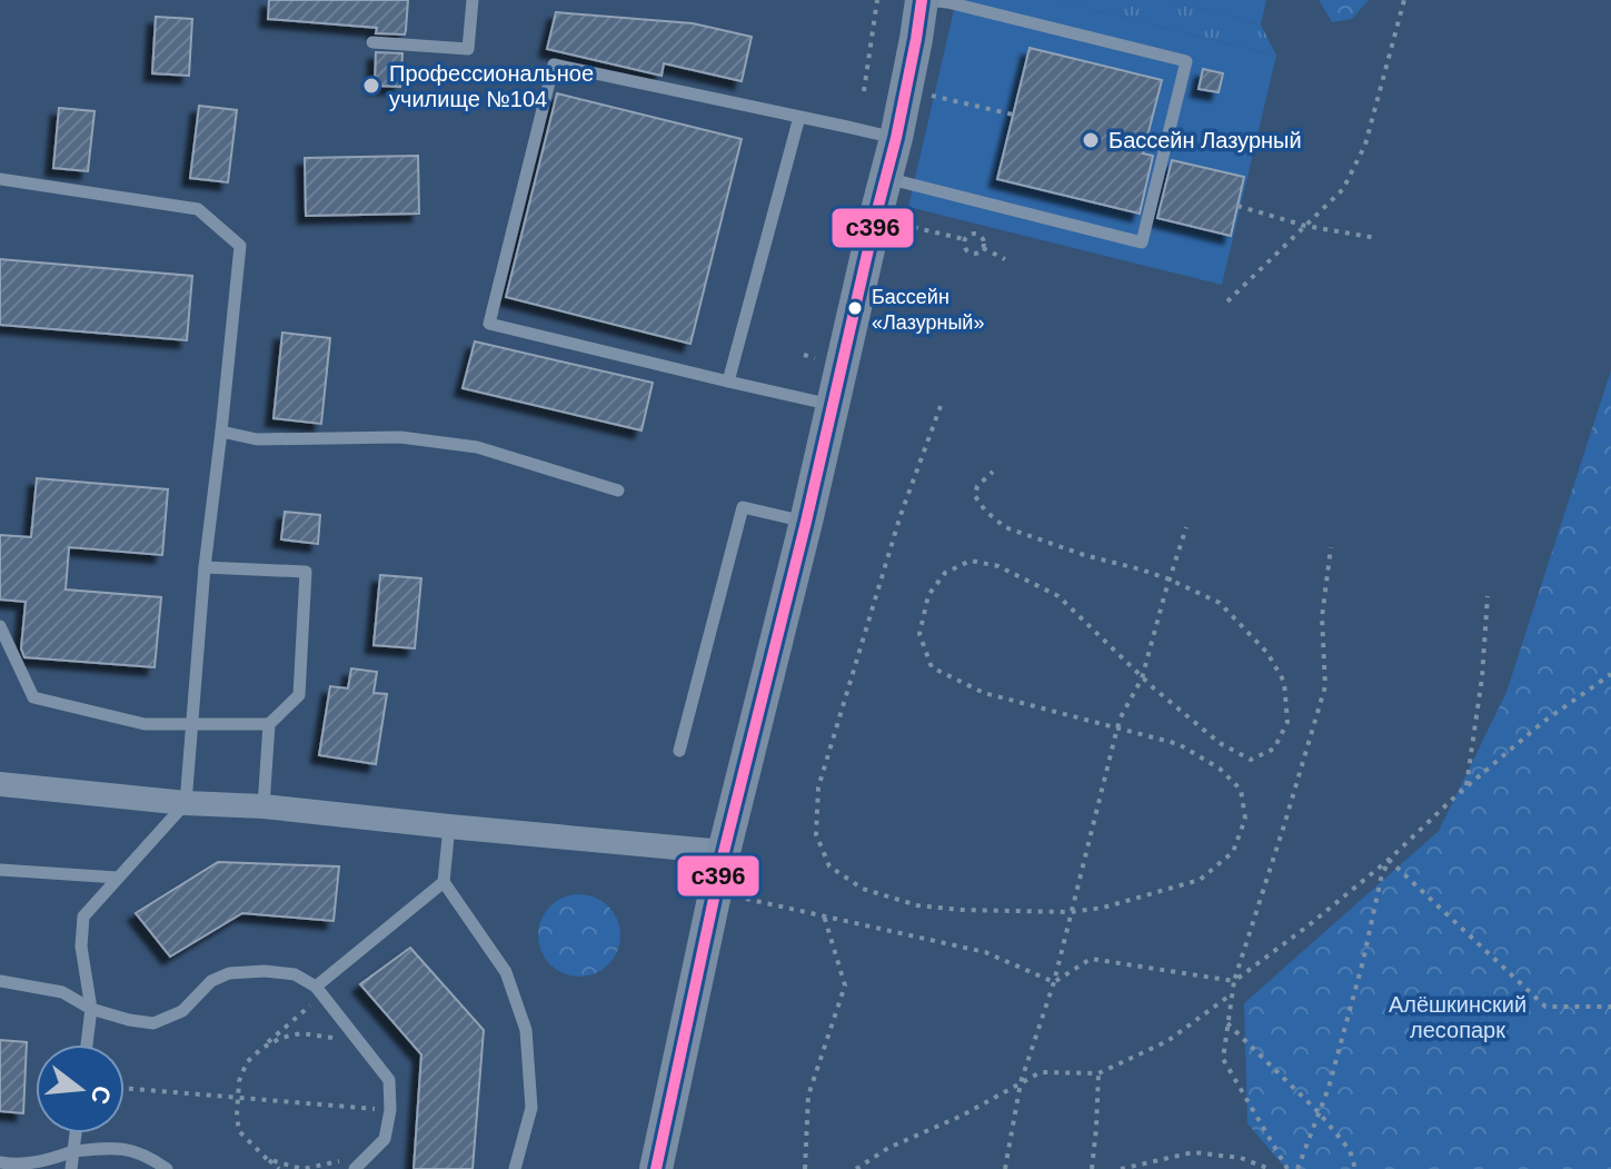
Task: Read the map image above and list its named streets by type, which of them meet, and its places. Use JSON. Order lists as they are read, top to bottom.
{
  "parks": ["Алёшкинский лесопарк"],
  "places": ["Профессиональное училище №104", "Бассейн Лазурный", "Бассейн «Лазурный»"],
  "lines": ["transit line с396"],
  "north": "right"
}
